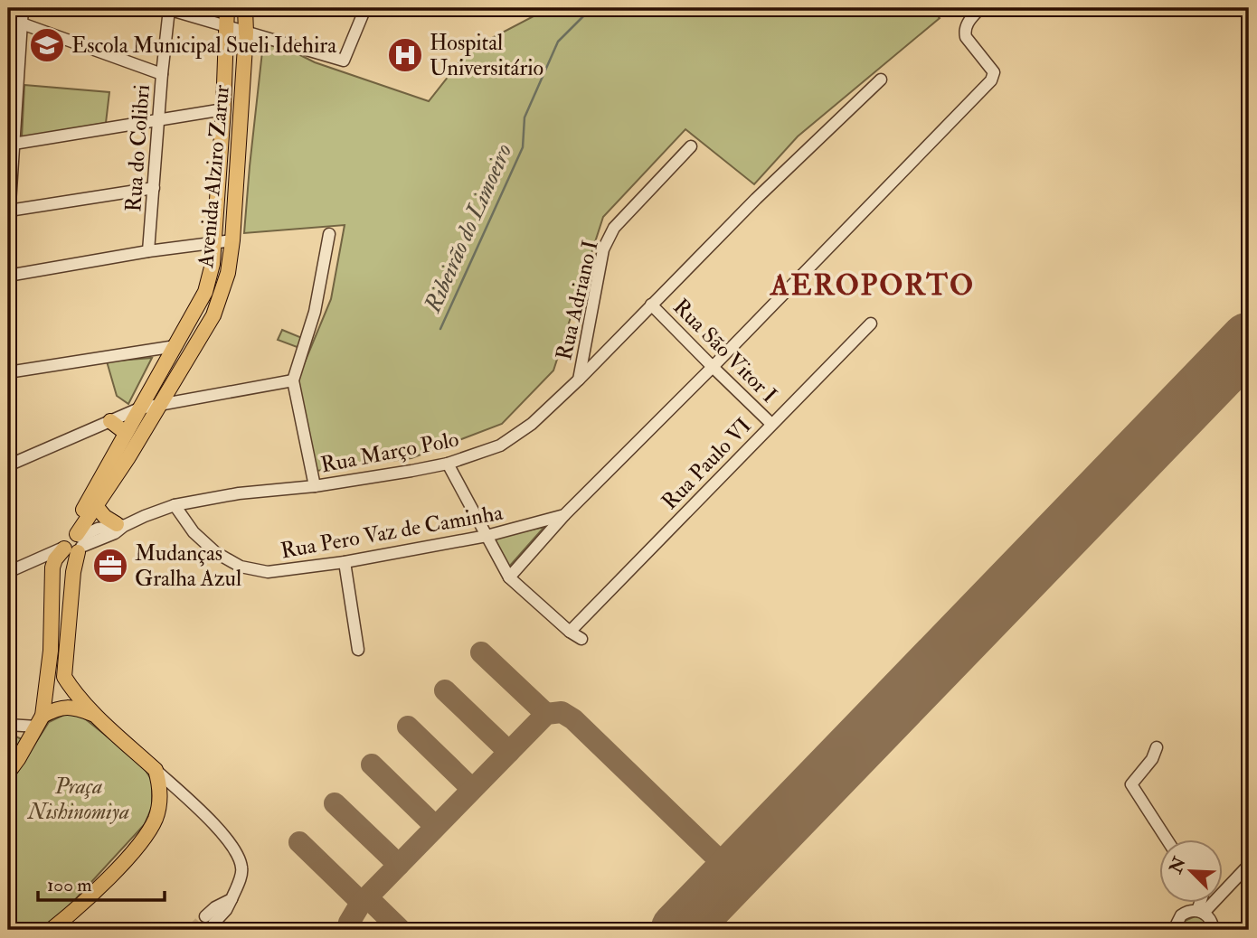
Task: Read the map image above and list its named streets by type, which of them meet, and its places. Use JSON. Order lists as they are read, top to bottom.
{
  "streets": {
    "main road": ["Avenida Alziro Zarur"],
    "street": [
      "Rua do Colibri",
      "Rua Adriano I",
      "Rua São Vitor I",
      "Rua Março Polo",
      "Rua Paulo VI",
      "Rua Pero Vaz de Caminha"
    ]
  },
  "crossings": [
    ["Avenida Alziro Zarur", "Rua Março Polo"],
    ["Rua Adriano I", "Rua Março Polo"],
    ["Rua São Vitor I", "Rua Março Polo"],
    ["Rua São Vitor I", "Rua Paulo VI"],
    ["Rua Março Polo", "Rua Pero Vaz de Caminha"]
  ],
  "districts": ["AEROPORTO"],
  "water": ["Ribeirão do Limoeiro"],
  "parks": ["Praça Nishinomiya"],
  "places": {
    "school or university": ["Escola Municipal Sueli Idehira"],
    "hospital": ["Hospital Universitário"],
    "office": ["Mudanças Gralha Azul"]
  },
  "scale_bar": "100 m",
  "north": "top left"
}
